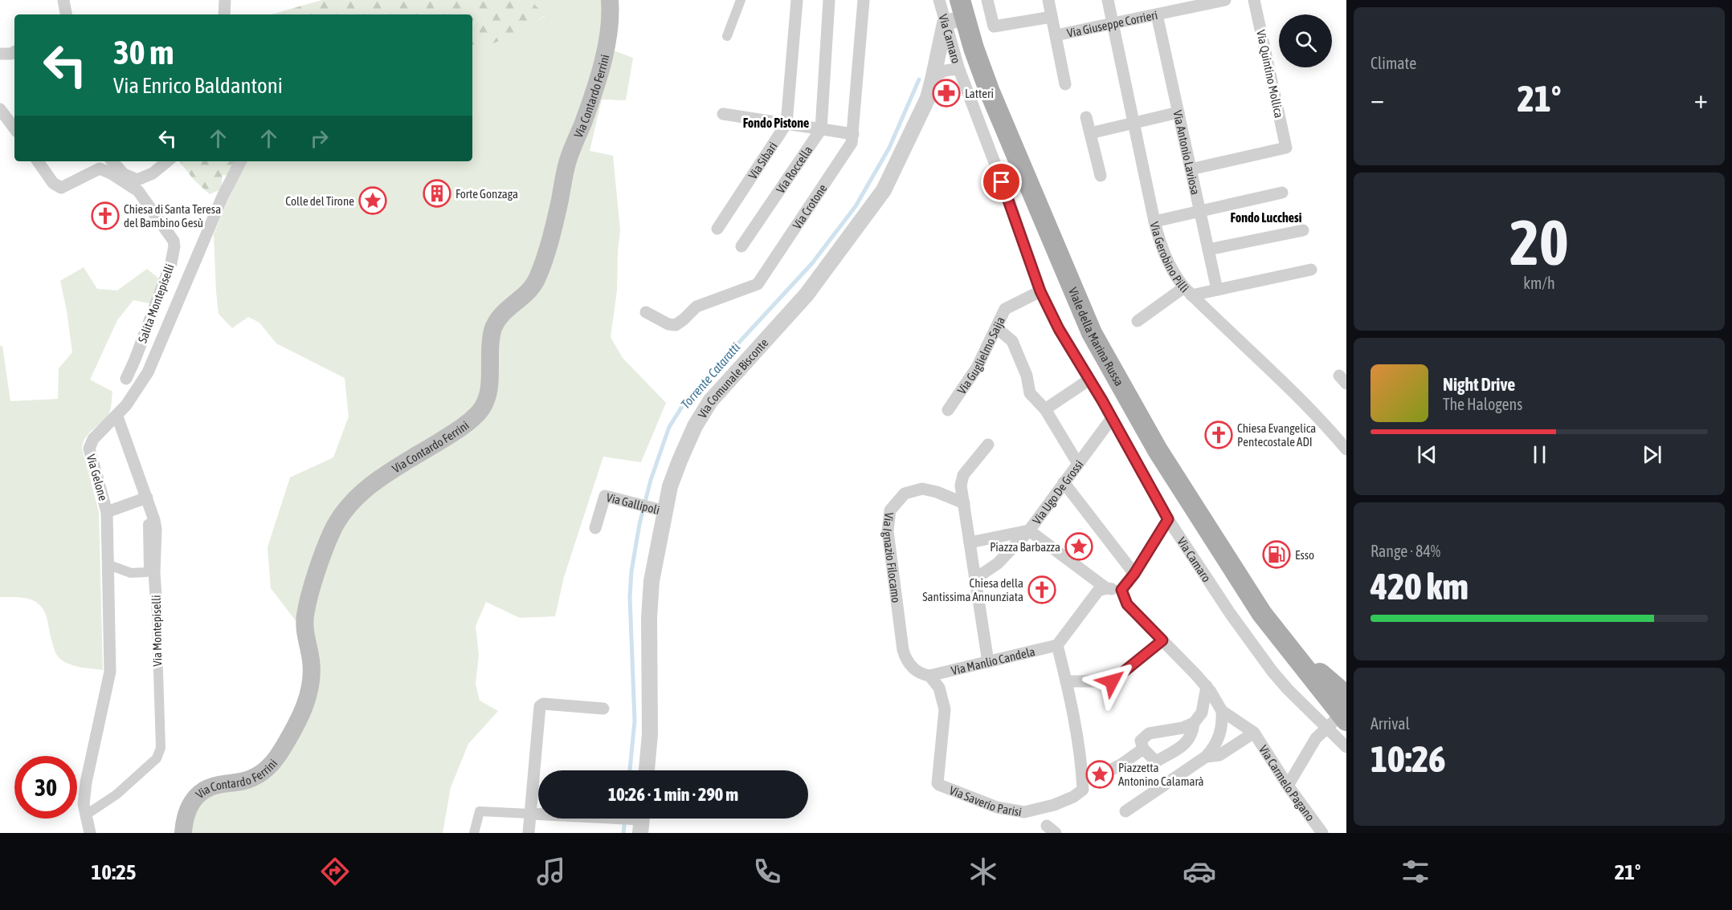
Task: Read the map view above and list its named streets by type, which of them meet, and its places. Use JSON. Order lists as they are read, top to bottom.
{
  "streets": {
    "main road": ["Via Contardo Ferrini", "Viale della Marina Russa"],
    "street": [
      "Via Giuseppe Corrieri",
      "Via Camaro",
      "Via Quintino Mollica",
      "Via Antonio Laviosa",
      "Via Sibari",
      "Via Roccella",
      "Via Crotone",
      "Via Gerobino Pilli",
      "Salita Montepiselli",
      "Via Guglielmo Saija",
      "Via Comunale Bisconte",
      "Via Gelone",
      "Via Ugo De Grossi",
      "Via Gallipoli",
      "Via Ignazio Filocamo",
      "Via Montepiselli",
      "Via Manlio Candela",
      "Via Carmelo Pagano",
      "Via Saverio Parisi"
    ]
  },
  "crossings": [
    ["Via Giuseppe Corrieri", "Via Antonio Laviosa"],
    ["Via Giuseppe Corrieri", "Via Gerobino Pilli"],
    ["Via Camaro", "Via Guglielmo Saija"],
    ["Via Camaro", "Via Comunale Bisconte"],
    ["Via Camaro", "Via Ugo De Grossi"],
    ["Via Quintino Mollica", "Via Antonio Laviosa"],
    ["Via Comunale Bisconte", "Via Gallipoli"],
    ["Via Gelone", "Via Montepiselli"],
    ["Via Ignazio Filocamo", "Via Manlio Candela"],
    ["Via Ignazio Filocamo", "Via Saverio Parisi"],
    ["Via Manlio Candela", "Via Saverio Parisi"]
  ],
  "districts": ["Fondo Pistone", "Fondo Lucchesi"],
  "water": ["Torrente Cataratti"],
  "places": {
    "pharmacy": ["Latteri"],
    "building": ["Forte Gonzaga"],
    "place": ["Colle del Tirone", "Piazza Barbazza", "Piazzetta Antonino Calamarà"],
    "church": ["Chiesa di Santa Teresa del Bambino Gesù", "Chiesa Evangelica Pentecostale ADI", "Chiesa della Santissima Annunziata"],
    "fuel station": ["Esso"]
  },
  "page": {
    "tile": [
      "Climate",
      ["20", "km/h"],
      ["Range · 84%", "420 km"],
      ["Arrival", "10:26"]
    ],
    "turn": ["30 m", "Via Enrico Baldantoni"],
    "heat": ["−", "21°", "+"],
    "song": ["Night Drive", "The Halogens"],
    "limit": "30",
    "trip": "10:26 · 1 min · 290 m",
    "tabs": ["10:25", "21°"]
  }
}
